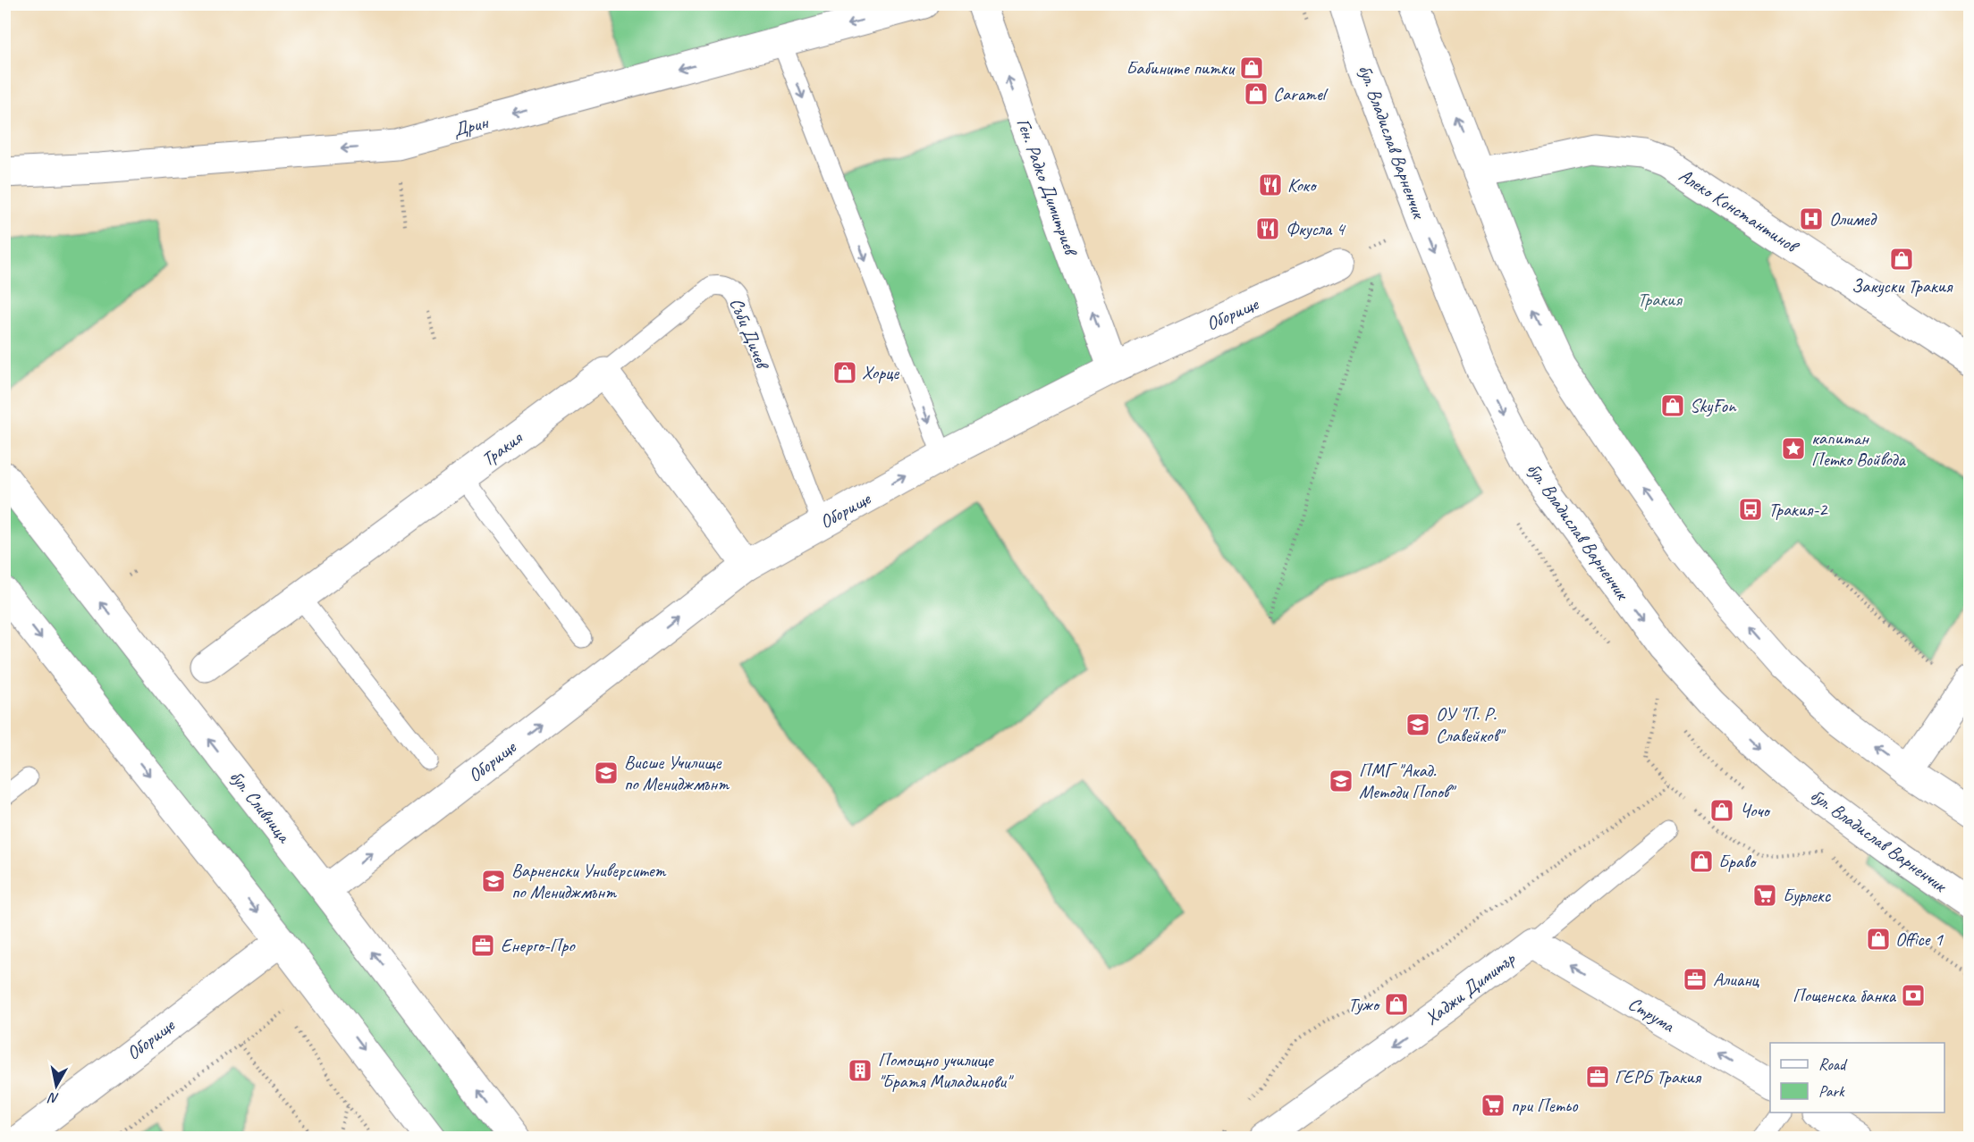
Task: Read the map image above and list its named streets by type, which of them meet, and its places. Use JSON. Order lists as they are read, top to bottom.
{
  "streets": {
    "street": [
      "Дрин",
      "бул. Владислав Варненчик",
      "Ген. Радко Димитриев",
      "Алеко Константинов",
      "Оборище",
      "Тракия",
      "бул. Сливница",
      "Хаджи Димитър",
      "Струма"
    ],
    "lane": ["Съби Дичев"]
  },
  "crossings": [
    ["Ген. Радко Димитриев", "Оборище"],
    ["Оборище", "Съби Дичев"],
    ["Оборище", "бул. Сливница"],
    ["Съби Дичев", "Тракия"],
    ["Хаджи Димитър", "Струма"]
  ],
  "one_way": [
    "Дрин",
    "Ген. Радко Димитриев",
    "Оборище",
    "Хаджи Димитър",
    "Струма"
  ],
  "parks": ["Тракия"],
  "places": {
    "shop": [
      "Бабините питки",
      "Caramel",
      "Закуски Тракия",
      "Хорце",
      "SkyFon",
      "Чочо",
      "Браво",
      "Office 1",
      "Тужо"
    ],
    "restaurant": ["Коко", "Фкусла 4"],
    "hospital": ["Олимед"],
    "place": ["капитан Петко Войвода"],
    "bus stop": ["Тракия-2"],
    "school or university": [
      "ОУ \"П. Р. Славейков\"",
      "Висше Училище по Мениджмънт",
      "ПМГ \"Акад. Методи Попов\"",
      "Варненски Университет по Мениджмънт"
    ],
    "supermarket": ["Бурлекс", "при Петьо"],
    "office": ["Енерго-Про", "Алианц", "ГЕРБ Тракия"],
    "bank": ["Пощенска банка"],
    "building": ["Помощно училище \"Братя Миладинови\""]
  },
  "legend": ["Road", "Park"],
  "north": "bottom"
}
